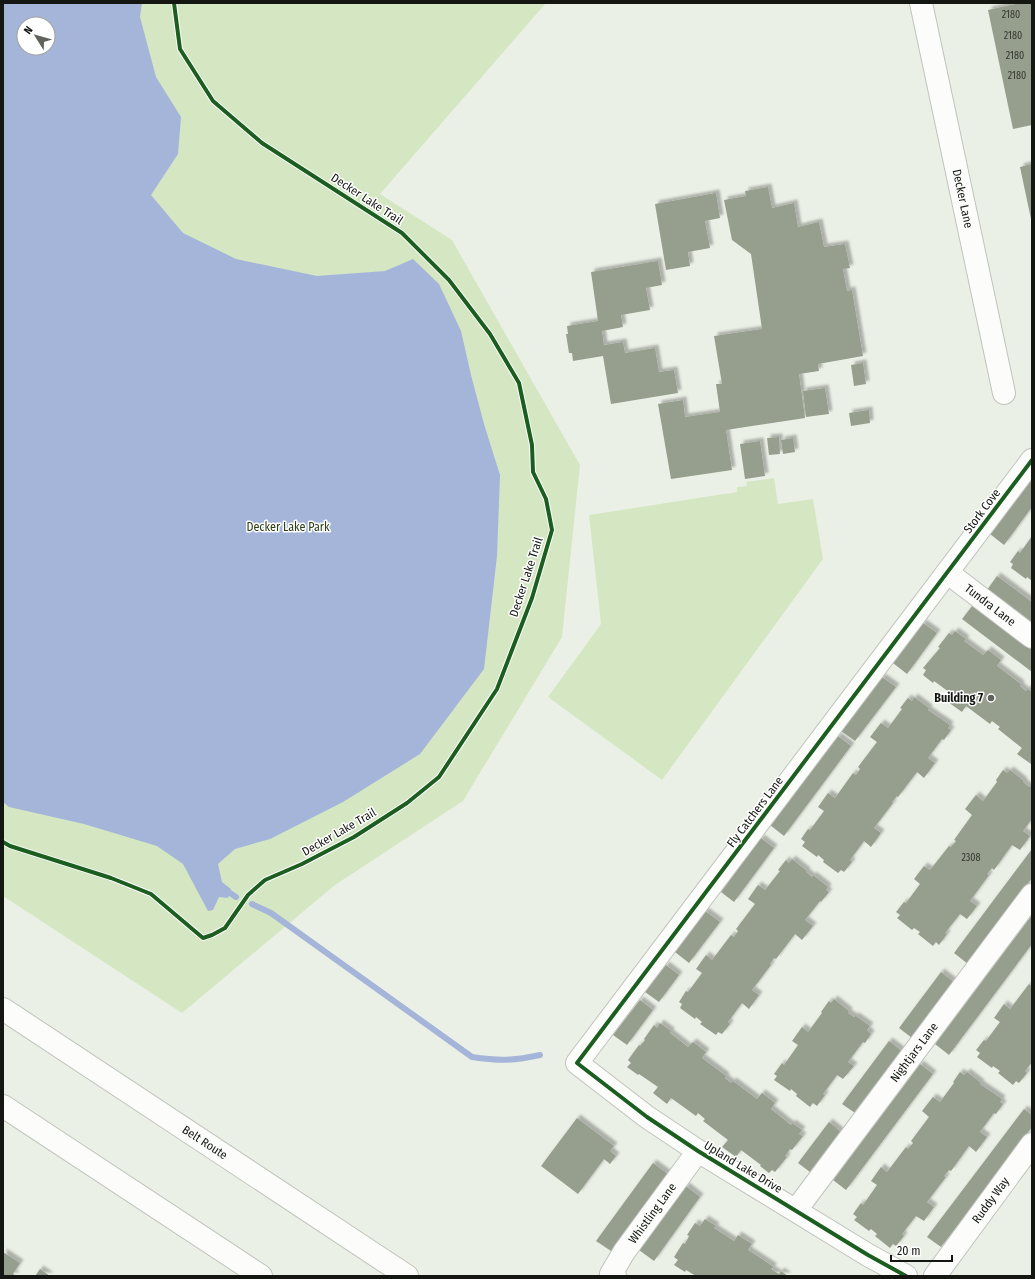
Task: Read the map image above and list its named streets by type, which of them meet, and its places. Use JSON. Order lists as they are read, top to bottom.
{
  "streets": {
    "main road": [
      "Decker Lane",
      "Stork Cove",
      "Tundra Lane",
      "Fly Catchers Lane",
      "Nightjars Lane",
      "Belt Route",
      "Upland Lake Drive",
      "Ruddy Way",
      "Whistling Lane"
    ],
    "cycle path": ["Decker Lake Trail"]
  },
  "crossings": [
    ["Stork Cove", "Tundra Lane"],
    ["Stork Cove", "Fly Catchers Lane"],
    ["Tundra Lane", "Fly Catchers Lane"],
    ["Fly Catchers Lane", "Upland Lake Drive"],
    ["Nightjars Lane", "Upland Lake Drive"],
    ["Upland Lake Drive", "Whistling Lane"]
  ],
  "parks": ["Decker Lake Park"],
  "places": ["Building 7"],
  "house_numbers": [
    "2180",
    "2180",
    "2180",
    "2180",
    "2308"
  ],
  "scale_bar": "20 m",
  "north": "top left"
}
